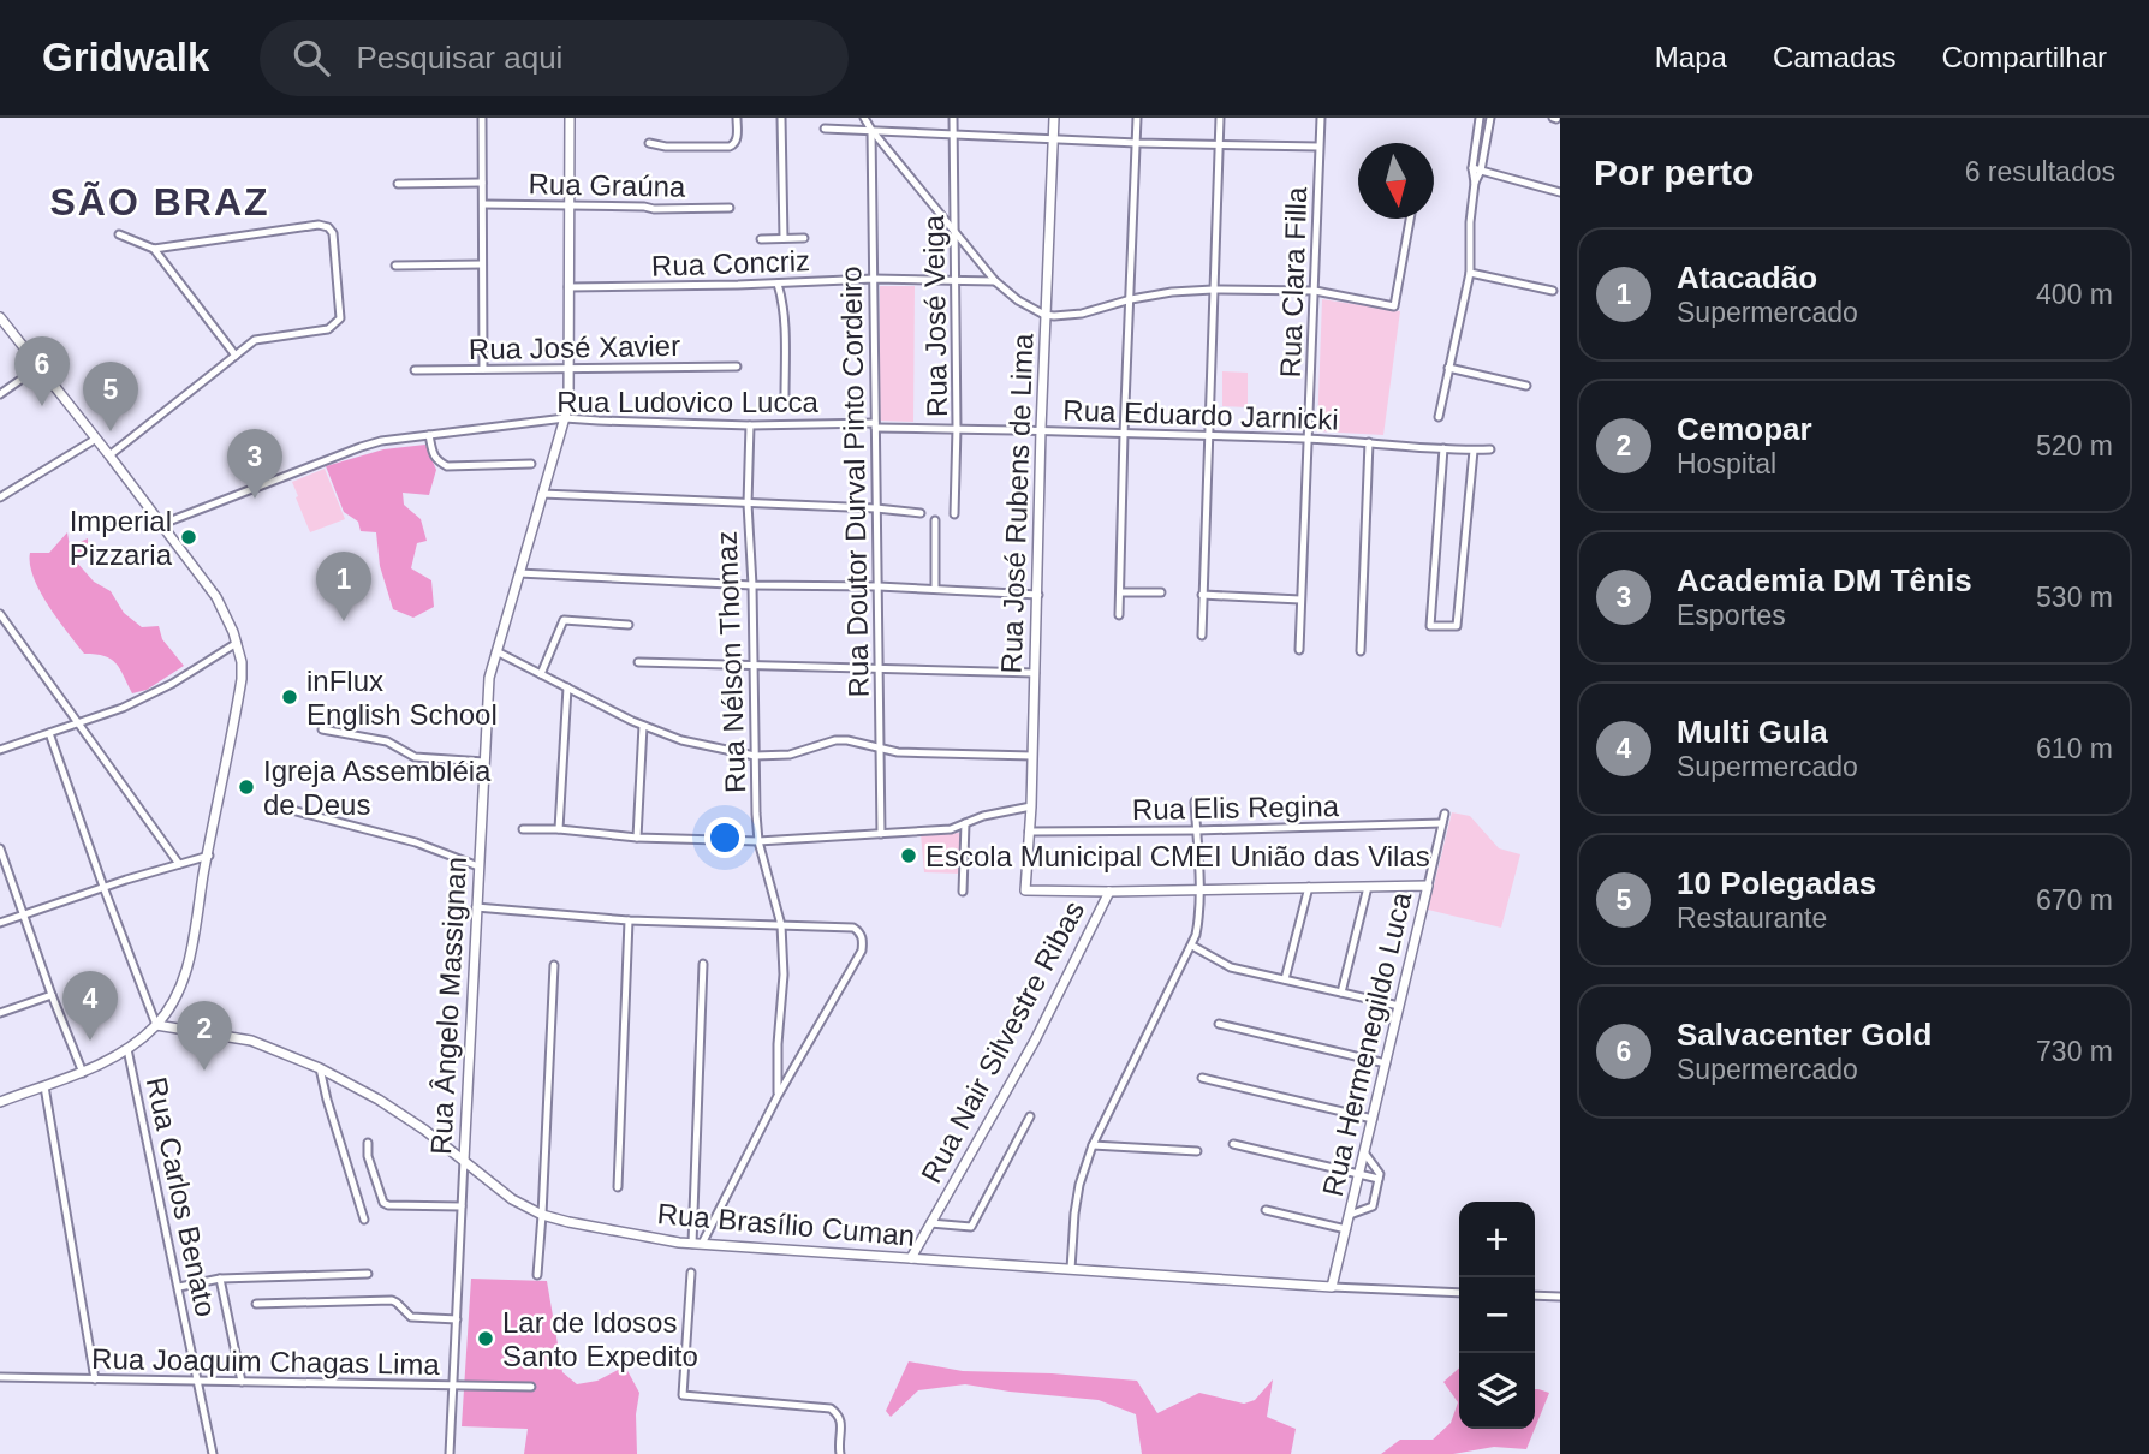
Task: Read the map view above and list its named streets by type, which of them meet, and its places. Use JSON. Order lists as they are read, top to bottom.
{
  "streets": {
    "street": [
      "Rua Graúna",
      "Rua Concriz",
      "Rua Clara Filla",
      "Rua José Veiga",
      "Rua José Xavier",
      "Rua Ludovico Lucca",
      "Rua Eduardo Jarnicki",
      "Rua Doutor Durval Pinto Cordeiro",
      "Rua José Rubens de Lima",
      "Rua Nélson Thomaz",
      "Rua Elis Regina",
      "Rua Ângelo Massignan",
      "Rua Nair Silvestre Ribas",
      "Rua Hermenegildo Luca",
      "Rua Carlos Benato",
      "Rua Brasílio Cuman",
      "Rua Joaquim Chagas Lima"
    ]
  },
  "crossings": [
    ["Rua Graúna", "Rua Ângelo Massignan"],
    ["Rua Concriz", "Rua José Veiga"],
    ["Rua Concriz", "Rua Doutor Durval Pinto Cordeiro"],
    ["Rua Concriz", "Rua Ângelo Massignan"],
    ["Rua Clara Filla", "Rua Eduardo Jarnicki"],
    ["Rua José Veiga", "Rua Eduardo Jarnicki"],
    ["Rua José Xavier", "Rua Ângelo Massignan"],
    ["Rua Ludovico Lucca", "Rua Eduardo Jarnicki"],
    ["Rua Ludovico Lucca", "Rua Doutor Durval Pinto Cordeiro"],
    ["Rua Ludovico Lucca", "Rua Nélson Thomaz"],
    ["Rua Ludovico Lucca", "Rua Ângelo Massignan"],
    ["Rua Eduardo Jarnicki", "Rua Doutor Durval Pinto Cordeiro"],
    ["Rua Eduardo Jarnicki", "Rua José Rubens de Lima"],
    ["Rua José Rubens de Lima", "Rua Elis Regina"],
    ["Rua José Rubens de Lima", "Rua Nair Silvestre Ribas"],
    ["Rua Elis Regina", "Rua Hermenegildo Luca"],
    ["Rua Ângelo Massignan", "Rua Brasílio Cuman"],
    ["Rua Ângelo Massignan", "Rua Joaquim Chagas Lima"],
    ["Rua Nair Silvestre Ribas", "Rua Brasílio Cuman"],
    ["Rua Hermenegildo Luca", "Rua Brasílio Cuman"],
    ["Rua Carlos Benato", "Rua Joaquim Chagas Lima"]
  ],
  "districts": ["SÃO BRAZ"],
  "places": [
    "Imperial Pizzaria",
    "inFlux English School",
    "Igreja Assembléia de Deus",
    "Escola Municipal CMEI União das Vilas",
    "Lar de Idosos Santo Expedito"
  ],
  "north": "bottom",
  "page": {
    "header": "Gridwalk",
    "search": "Pesquisar aqui",
    "nav": ["Mapa", "Camadas", "Compartilhar"],
    "heading": ["Por perto", "6 resultados"],
    "list": [
      {
        "mark": "1",
        "name": "Atacadão",
        "note": "Supermercado",
        "value": "400 m"
      },
      {
        "mark": "2",
        "name": "Cemopar",
        "note": "Hospital",
        "value": "520 m"
      },
      {
        "mark": "3",
        "name": "Academia DM Tênis",
        "note": "Esportes",
        "value": "530 m"
      },
      {
        "mark": "4",
        "name": "Multi Gula",
        "note": "Supermercado",
        "value": "610 m"
      },
      {
        "mark": "5",
        "name": "10 Polegadas",
        "note": "Restaurante",
        "value": "670 m"
      },
      {
        "mark": "6",
        "name": "Salvacenter Gold",
        "note": "Supermercado",
        "value": "730 m"
      }
    ],
    "pins": [
      "6",
      "5",
      "3",
      "1",
      "4",
      "2"
    ],
    "map_buttons": ["+", "−"]
  }
}
